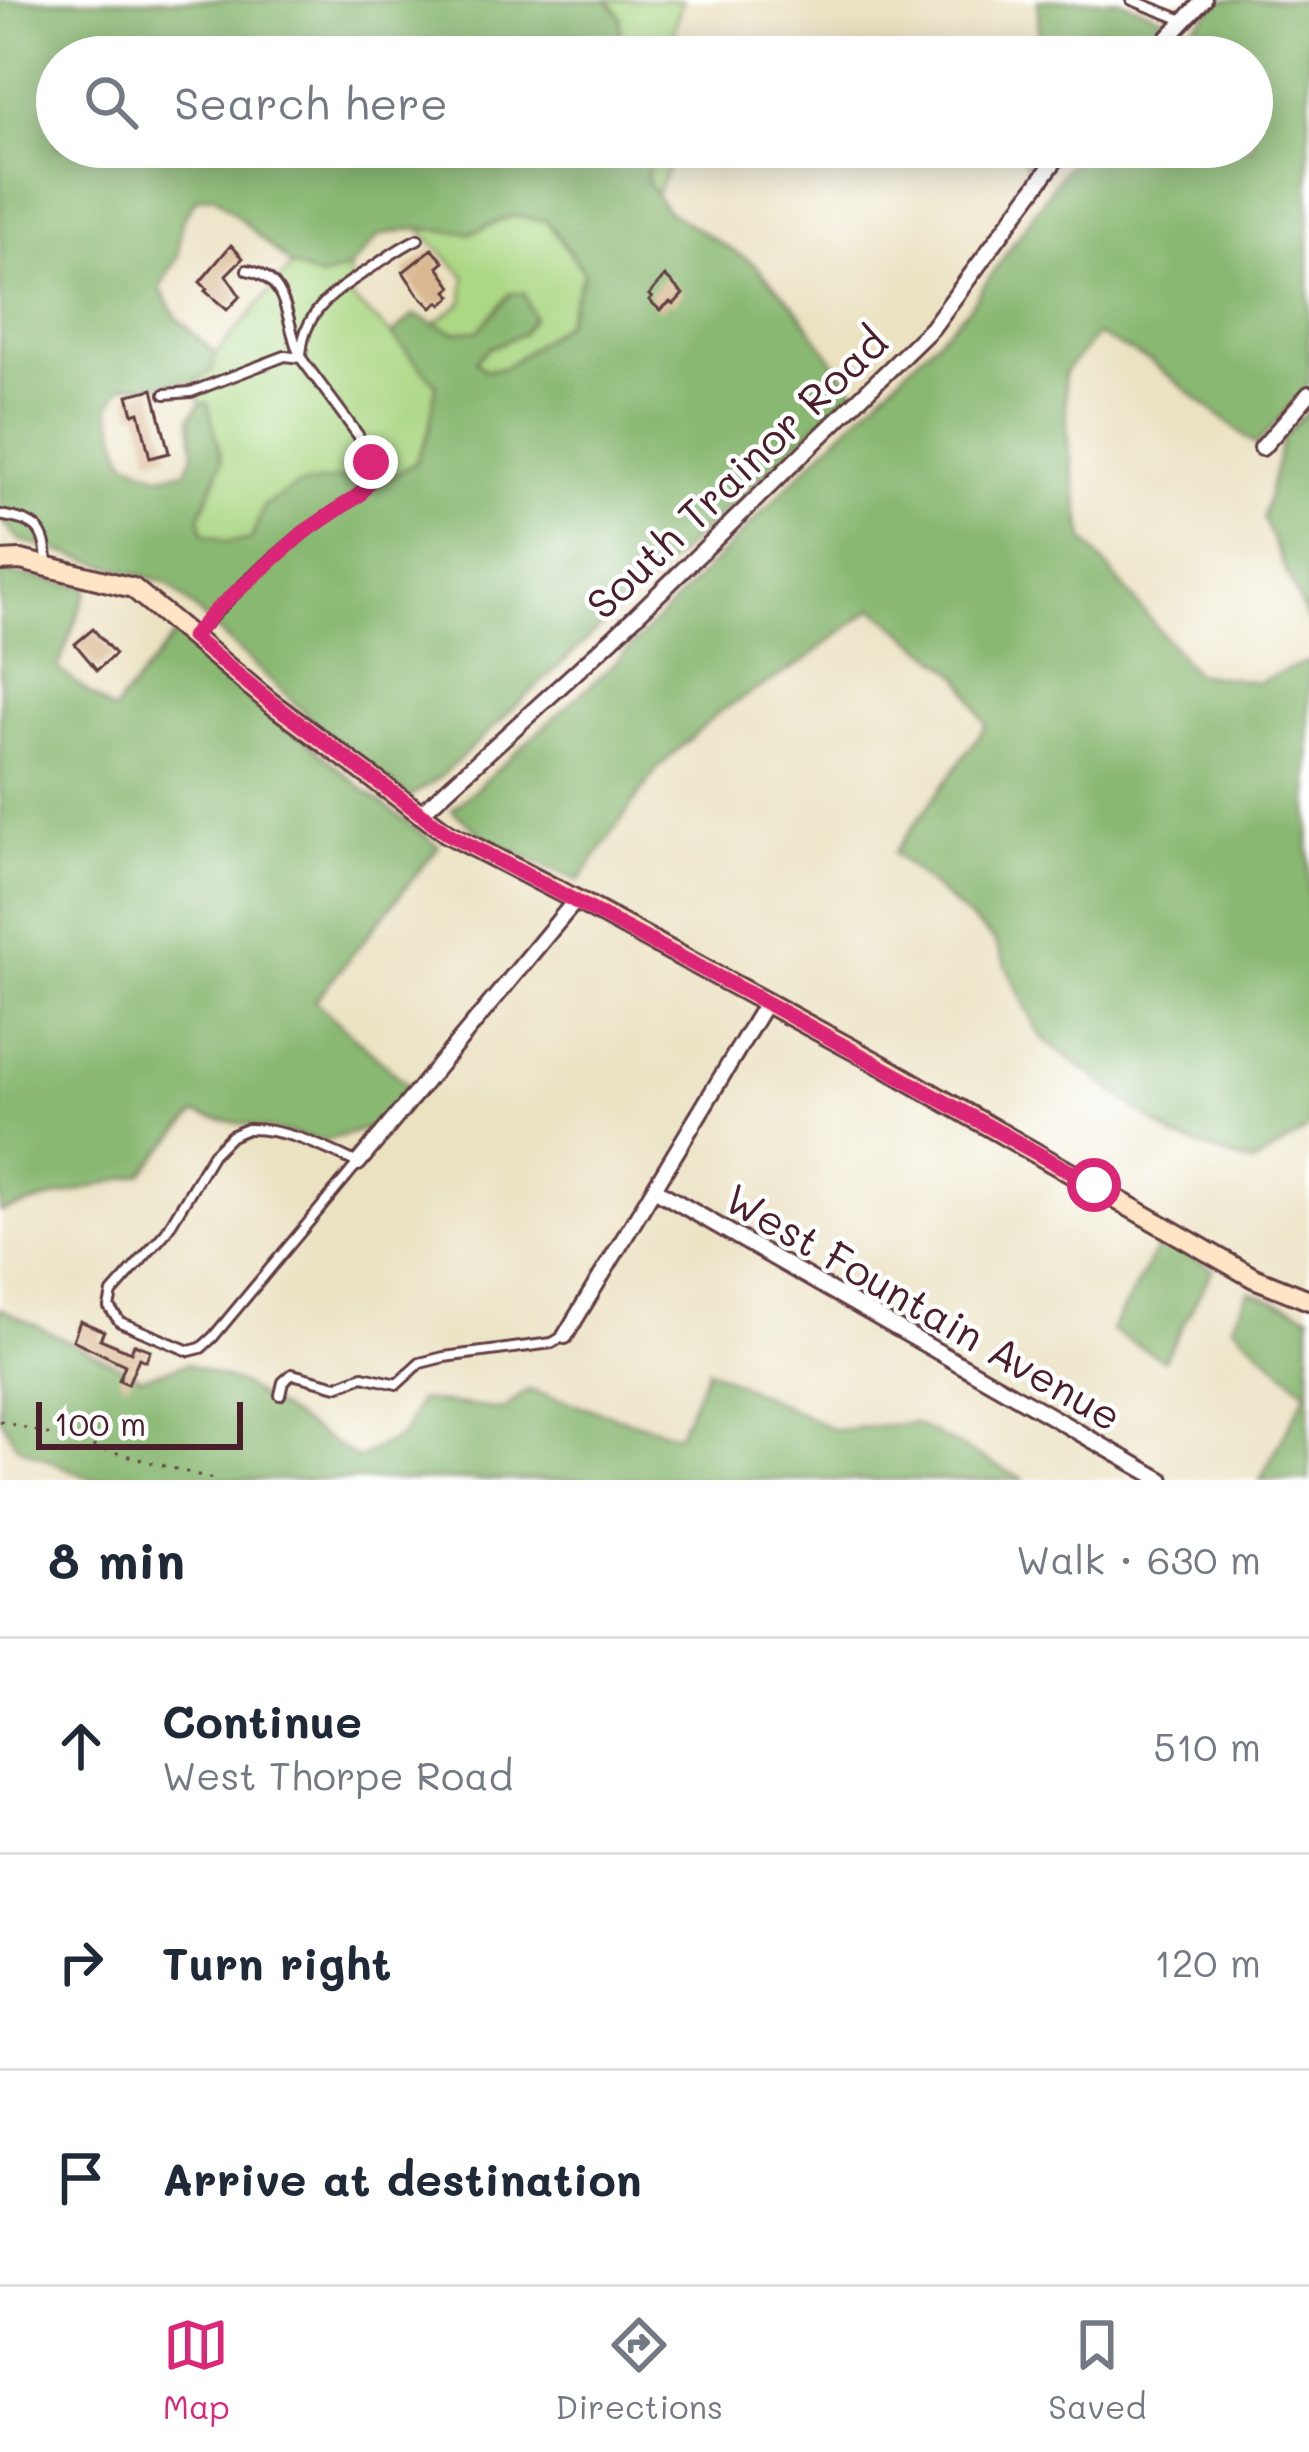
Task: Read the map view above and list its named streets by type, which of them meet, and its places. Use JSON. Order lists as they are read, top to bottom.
{
  "streets": {
    "street": ["South Trainor Road", "West Fountain Avenue"]
  },
  "scale_bar": "100 m",
  "page": {
    "search": "Search here",
    "scale": "100 m",
    "heading": ["8 min", "Walk · 630 m"],
    "list": [
      ["Continue", "West Thorpe Road", "510 m"],
      ["Turn right", "120 m"],
      "Arrive at destination"
    ],
    "nav": ["Map", "Directions", "Saved"]
  }
}
